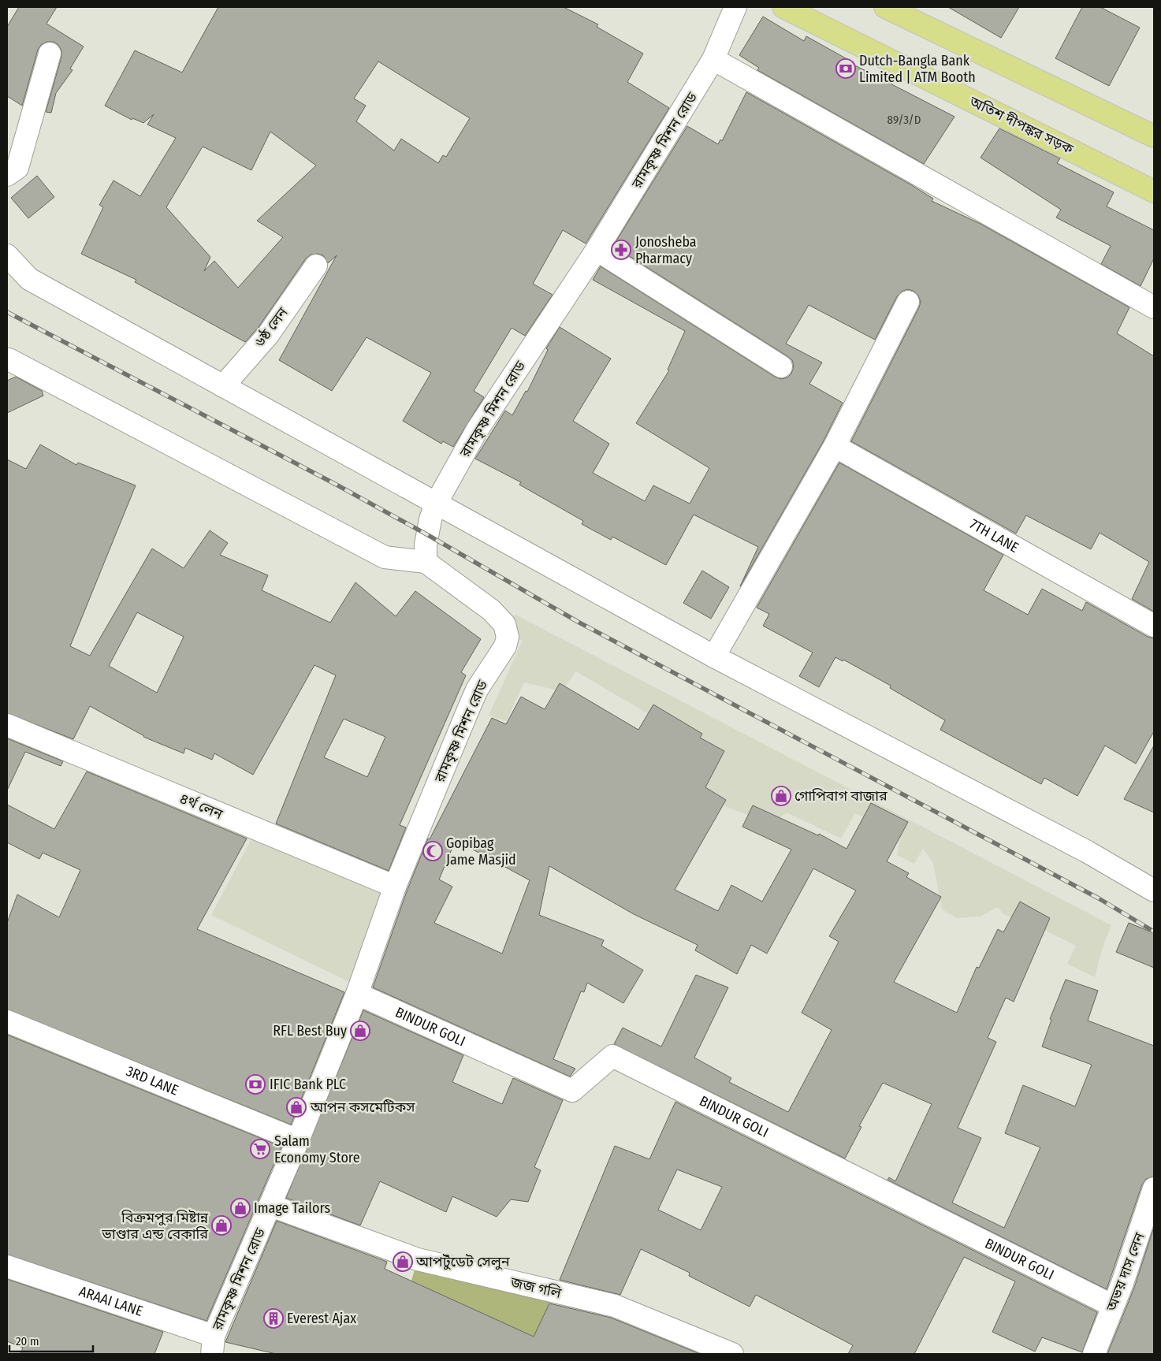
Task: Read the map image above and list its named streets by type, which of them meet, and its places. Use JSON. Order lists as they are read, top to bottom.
{
  "streets": {
    "main road": ["অতিশ দীপঙ্কর সড়ক"],
    "street": [
      "রামকৃষ্ণ মিশন রোড",
      "৬ষ্ঠ লেন",
      "7TH LANE",
      "৪র্থ লেন",
      "BINDUR GOLI",
      "3RD LANE",
      "অভয় দাস লেন",
      "জজ গলি",
      "ARAAI LANE"
    ]
  },
  "crossings": [
    ["রামকৃষ্ণ মিশন রোড", "৪র্থ লেন"],
    ["রামকৃষ্ণ মিশন রোড", "BINDUR GOLI"],
    ["রামকৃষ্ণ মিশন রোড", "3RD LANE"],
    ["রামকৃষ্ণ মিশন রোড", "জজ গলি"],
    ["রামকৃষ্ণ মিশন রোড", "ARAAI LANE"],
    ["BINDUR GOLI", "অভয় দাস লেন"]
  ],
  "places": {
    "bank": ["Dutch-Bangla Bank Limited | ATM Booth", "IFIC Bank PLC"],
    "pharmacy": ["Jonosheba Pharmacy"],
    "shop": [
      "গোপিবাগ বাজার",
      "RFL Best Buy",
      "আপন কসমেটিকস",
      "Image Tailors",
      "বিক্রমপুর মিষ্টান্ন ভাণ্ডার এন্ড বেকারি",
      "আপটুঁডেট সেলুন"
    ],
    "mosque": ["Gopibag Jame Masjid"],
    "supermarket": ["Salam Economy Store"],
    "building": ["Everest Ajax"]
  },
  "house_numbers": ["89/3/D"],
  "scale_bar": "20 m"
}
